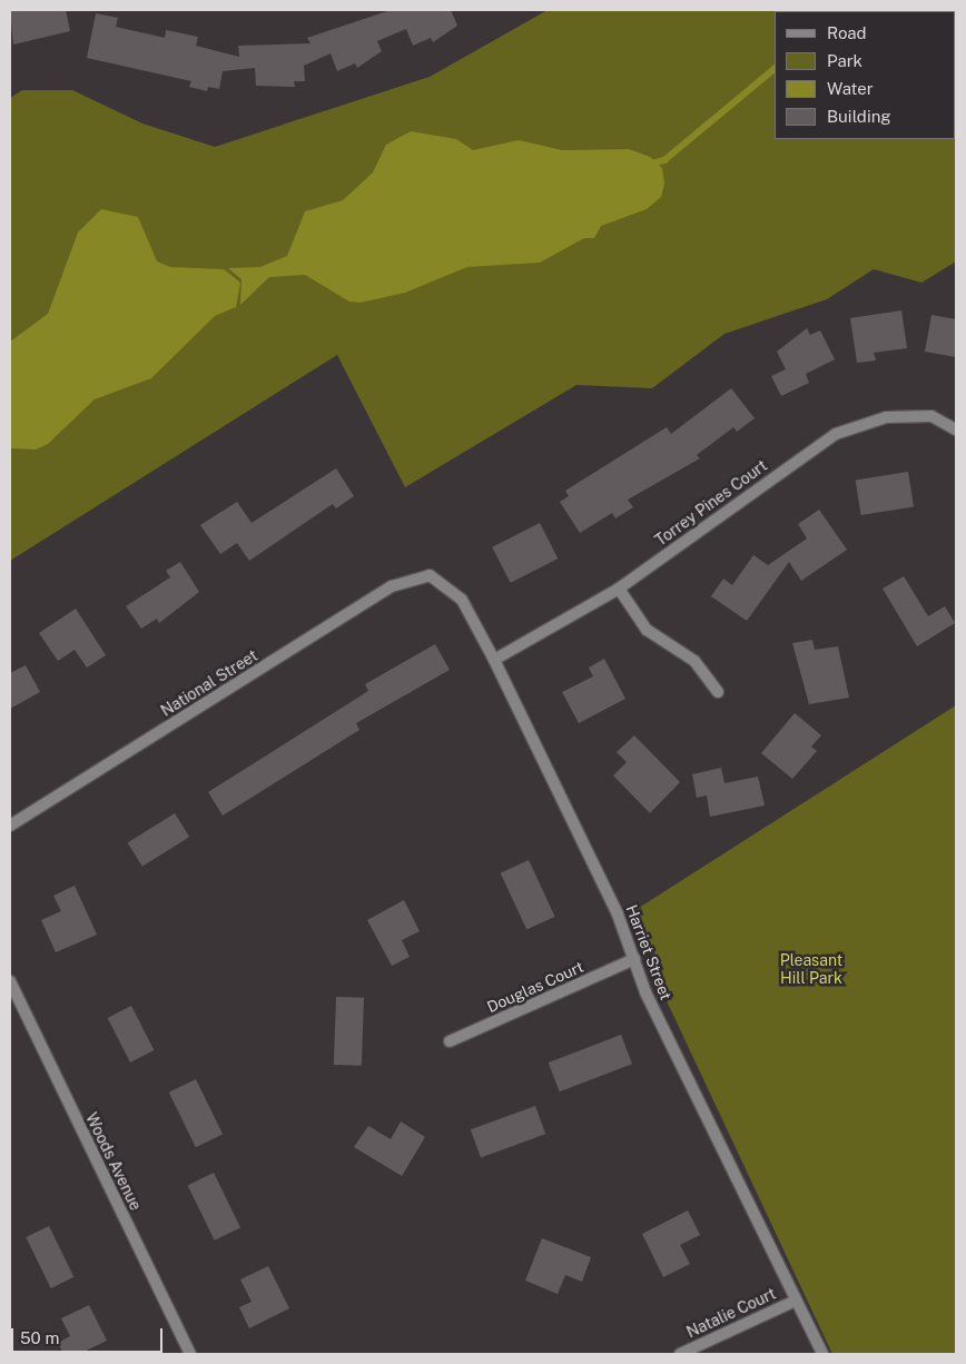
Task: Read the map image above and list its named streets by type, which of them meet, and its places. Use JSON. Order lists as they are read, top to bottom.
{
  "streets": {
    "street": [
      "Torrey Pines Court",
      "National Street",
      "Harriet Street",
      "Douglas Court",
      "Woods Avenue",
      "Natalie Court"
    ]
  },
  "crossings": [
    ["Torrey Pines Court", "Harriet Street"],
    ["National Street", "Harriet Street"],
    ["Harriet Street", "Douglas Court"],
    ["Harriet Street", "Natalie Court"]
  ],
  "parks": ["Pleasant Hill Park"],
  "legend": [
    "Road",
    "Park",
    "Water",
    "Building"
  ],
  "scale_bar": "50 m"
}
